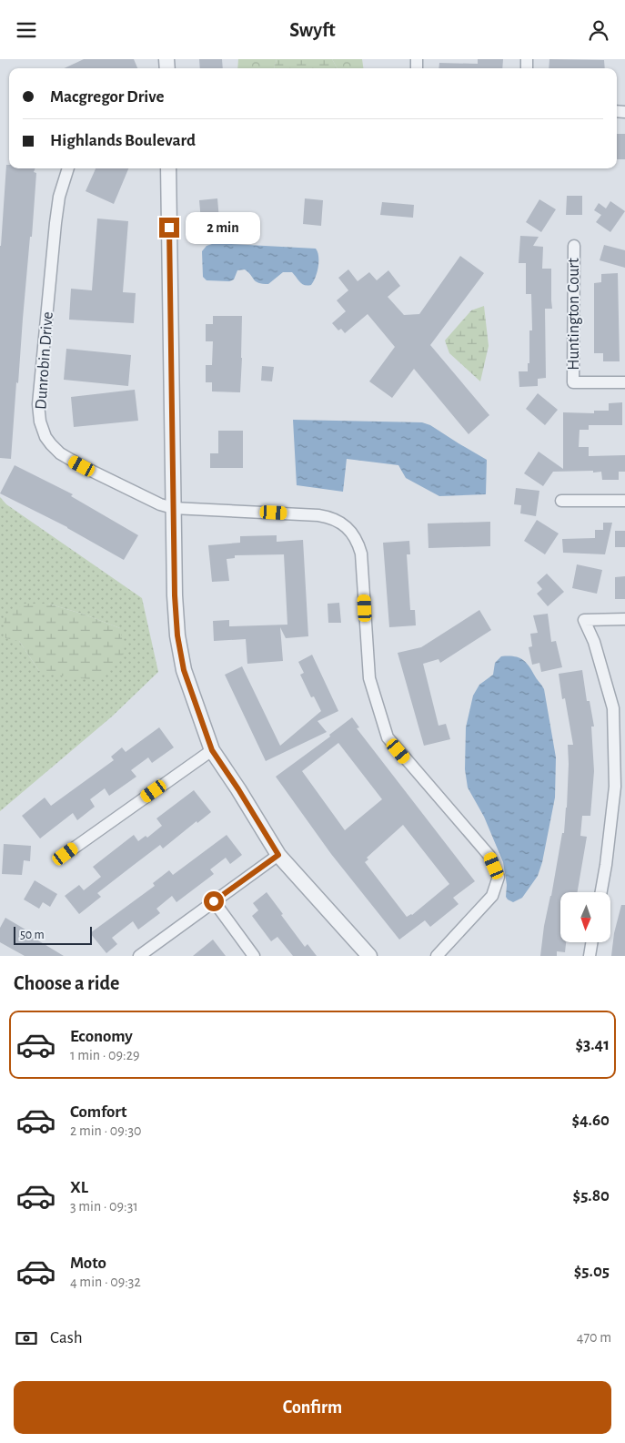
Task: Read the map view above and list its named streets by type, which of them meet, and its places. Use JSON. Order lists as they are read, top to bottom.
{
  "streets": {
    "street": ["Huntington Court", "Dunrobin Drive"]
  },
  "scale_bar": "50 m",
  "north": "bottom",
  "page": {
    "header": "Swyft",
    "banner": ["Macgregor Drive", "Highlands Boulevard"],
    "bubble": "2 min",
    "scale": "50 m",
    "heading": "Choose a ride",
    "list": [
      {
        "name": "Economy",
        "note": "1 min · 09:29",
        "value": "$3.41"
      },
      {
        "name": "Comfort",
        "note": "2 min · 09:30",
        "value": "$4.60"
      },
      {
        "name": "XL",
        "note": "3 min · 09:31",
        "value": "$5.80"
      },
      {
        "name": "Moto",
        "note": "4 min · 09:32",
        "value": "$5.05"
      }
    ],
    "pay": ["Cash", "470 m"],
    "buttons": "Confirm"
  }
}
